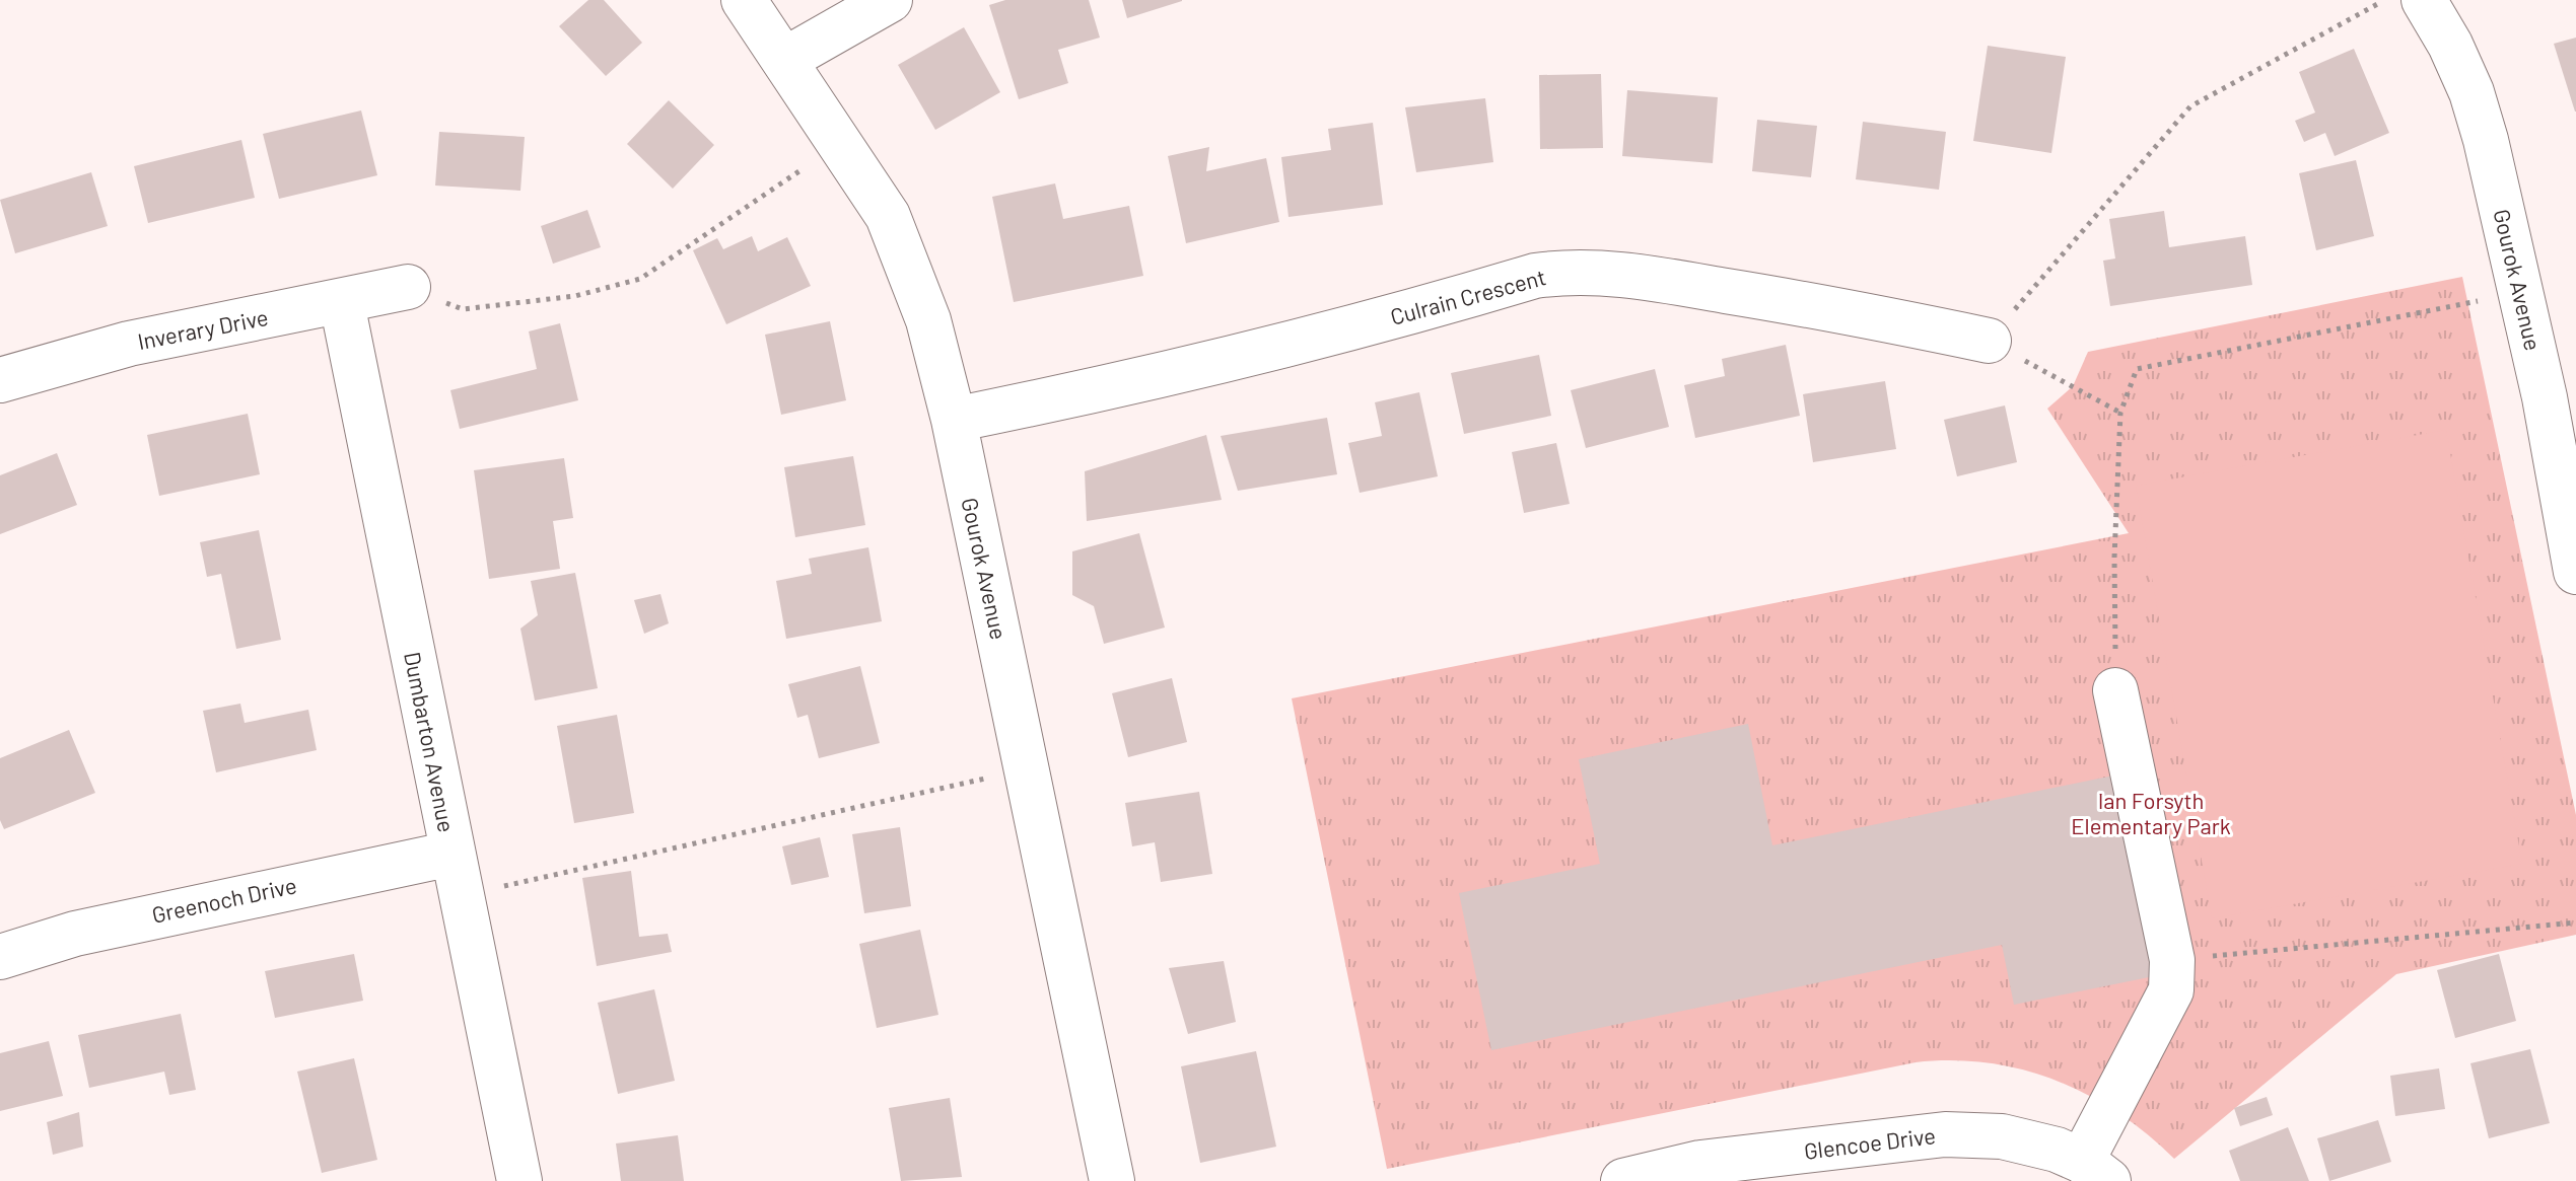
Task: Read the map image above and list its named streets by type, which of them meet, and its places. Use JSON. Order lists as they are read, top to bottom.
{
  "streets": {
    "street": [
      "Gourok Avenue",
      "Culrain Crescent",
      "Inverary Drive",
      "Dumbarton Avenue",
      "Greenoch Drive",
      "Glencoe Drive"
    ]
  },
  "crossings": [
    ["Gourok Avenue", "Culrain Crescent"],
    ["Inverary Drive", "Dumbarton Avenue"],
    ["Dumbarton Avenue", "Greenoch Drive"]
  ],
  "parks": ["Ian Forsyth Elementary Park"]
}
